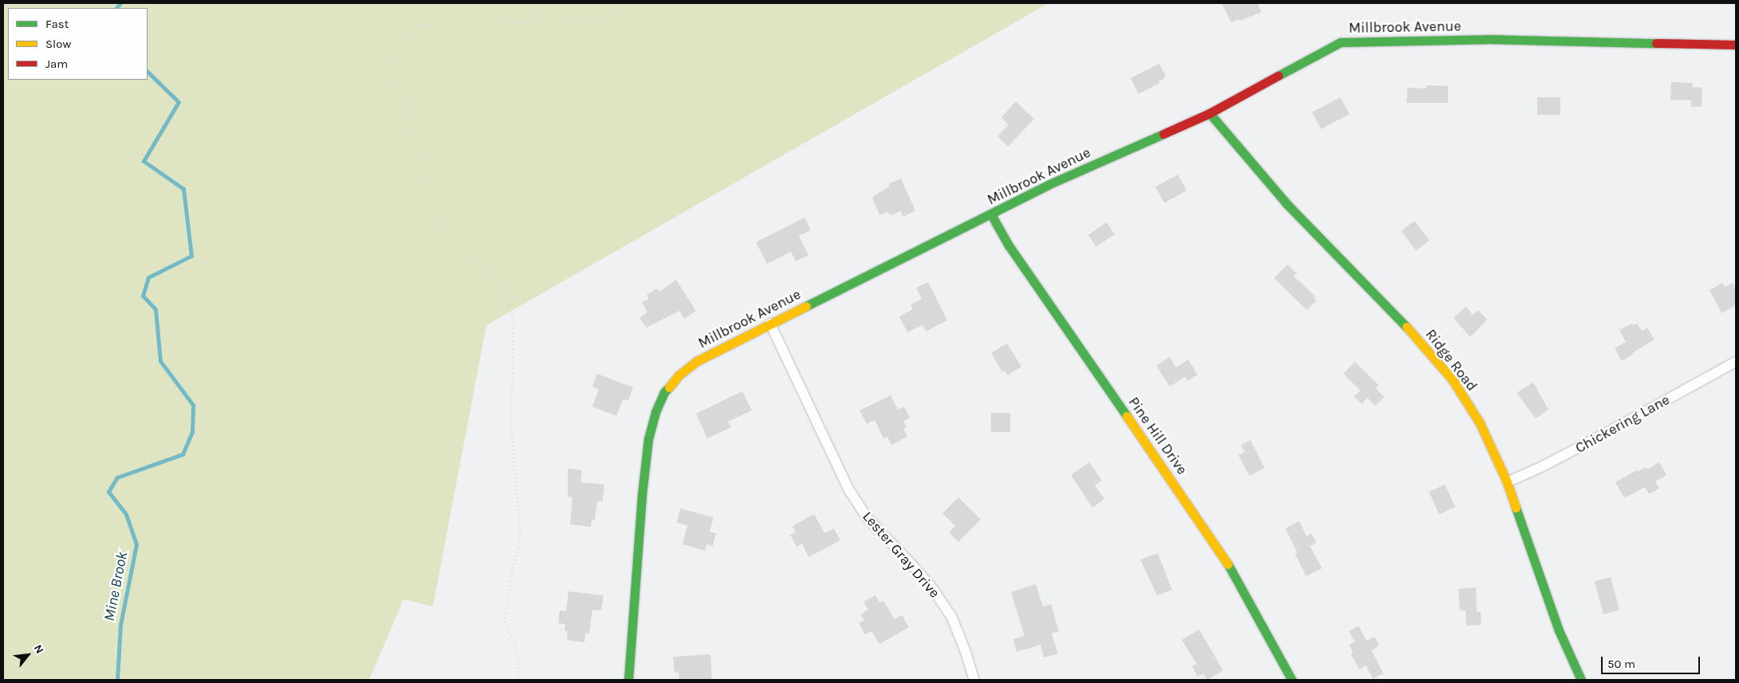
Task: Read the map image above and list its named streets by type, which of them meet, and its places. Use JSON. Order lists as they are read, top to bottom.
{
  "streets": {
    "street": [
      "Millbrook Avenue",
      "Ridge Road",
      "Chickering Lane",
      "Pine Hill Drive",
      "Lester Gray Drive"
    ]
  },
  "crossings": [
    ["Millbrook Avenue", "Ridge Road"],
    ["Millbrook Avenue", "Pine Hill Drive"],
    ["Millbrook Avenue", "Lester Gray Drive"],
    ["Ridge Road", "Chickering Lane"]
  ],
  "water": ["Mine Brook"],
  "legend": ["Fast", "Slow", "Jam"],
  "scale_bar": "50 m",
  "north": "top right"
}
